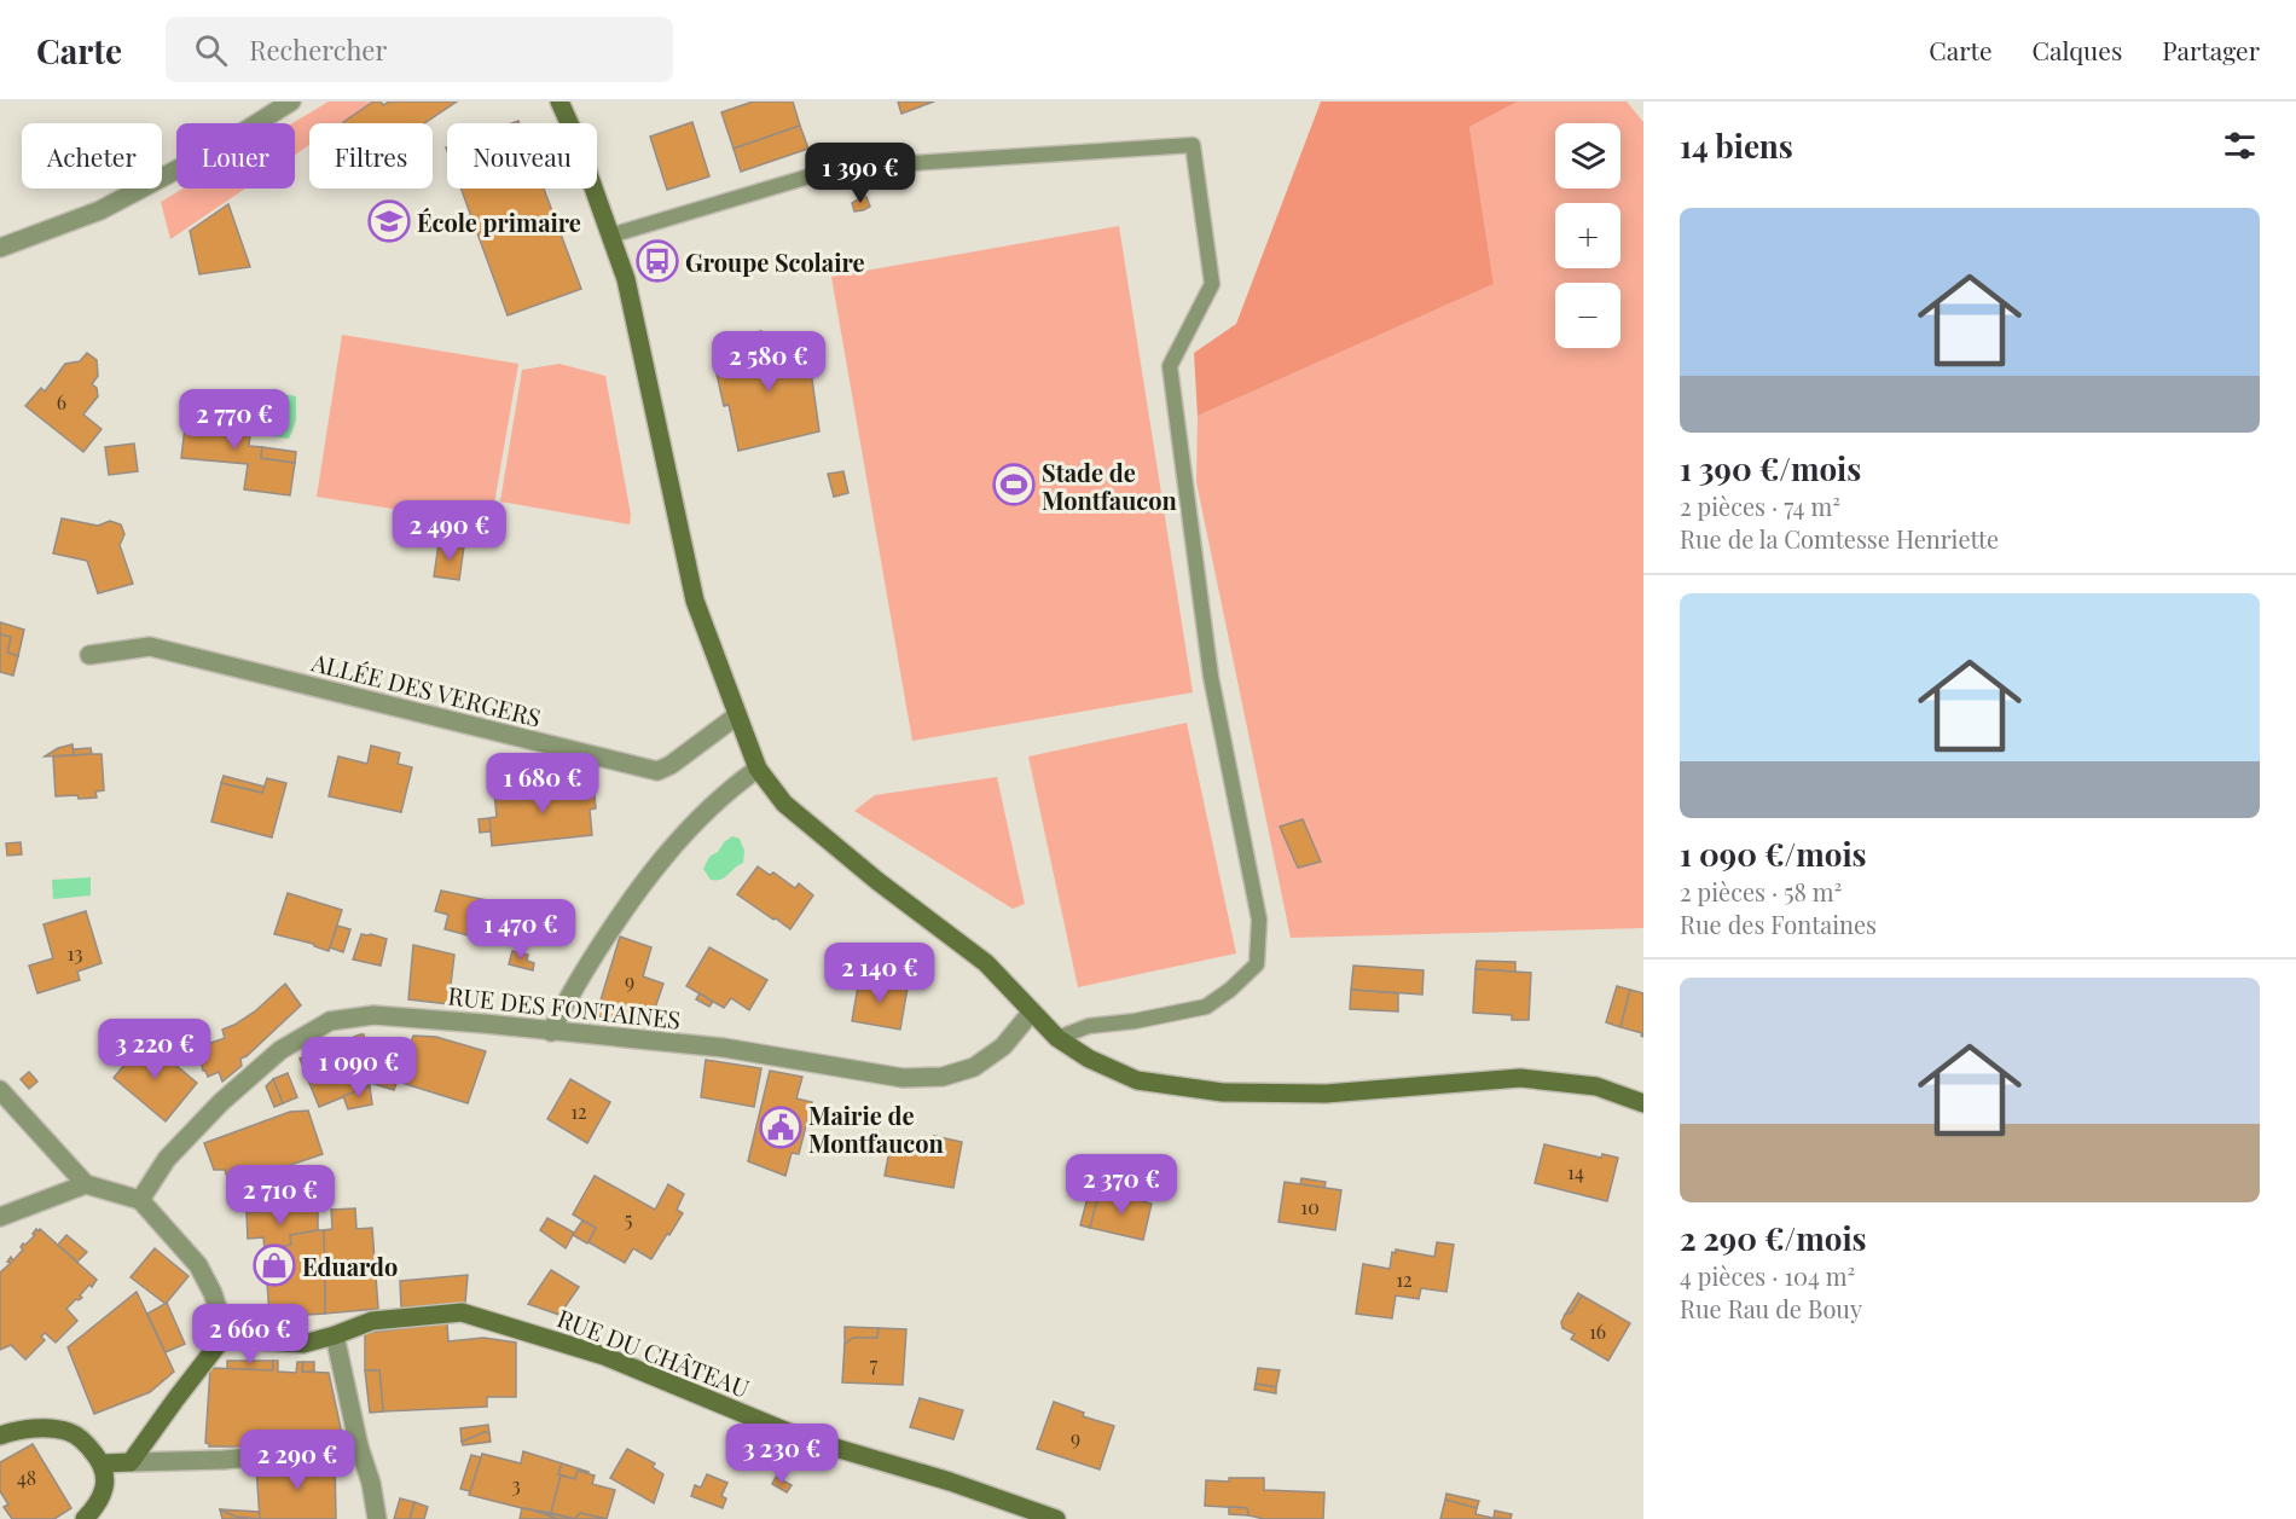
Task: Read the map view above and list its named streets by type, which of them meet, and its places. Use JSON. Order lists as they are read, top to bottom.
{
  "streets": {
    "street": ["ALLÉE DES VERGERS", "RUE DES FONTAINES", "RUE DU CHÂTEAU"]
  },
  "places": {
    "school or university": ["École primaire"],
    "bus stop": ["Groupe Scolaire"],
    "sports": ["Stade de Montfaucon"],
    "public building": ["Mairie de Montfaucon"],
    "shop": ["Eduardo"]
  },
  "house_numbers": [
    "6",
    "13",
    "9",
    "12",
    "14",
    "10",
    "5",
    "12",
    "16",
    "7",
    "9",
    "48",
    "3"
  ],
  "page": {
    "header": "Carte",
    "search": "Rechercher",
    "nav": ["Carte", "Calques", "Partager"],
    "heading": "14 biens",
    "map_buttons": ["+", "−"],
    "chip": [
      "Acheter",
      "Louer",
      "Filtres",
      "Nouveau"
    ],
    "price": [
      "1 390 €",
      "2 580 €",
      "2 770 €",
      "2 490 €",
      "1 680 €",
      "1 470 €",
      "2 140 €",
      "3 220 €",
      "1 090 €",
      "2 370 €",
      "2 710 €",
      "2 660 €",
      "3 230 €",
      "2 290 €"
    ],
    "list": [
      {
        "name": "1 390 €/mois",
        "note": "2 pièces · 74 m² · Rue de la Comtesse Henriette"
      },
      {
        "name": "1 090 €/mois",
        "note": "2 pièces · 58 m² · Rue des Fontaines"
      },
      {
        "name": "2 290 €/mois",
        "note": "4 pièces · 104 m² · Rue Rau de Bouy"
      }
    ]
  }
}
